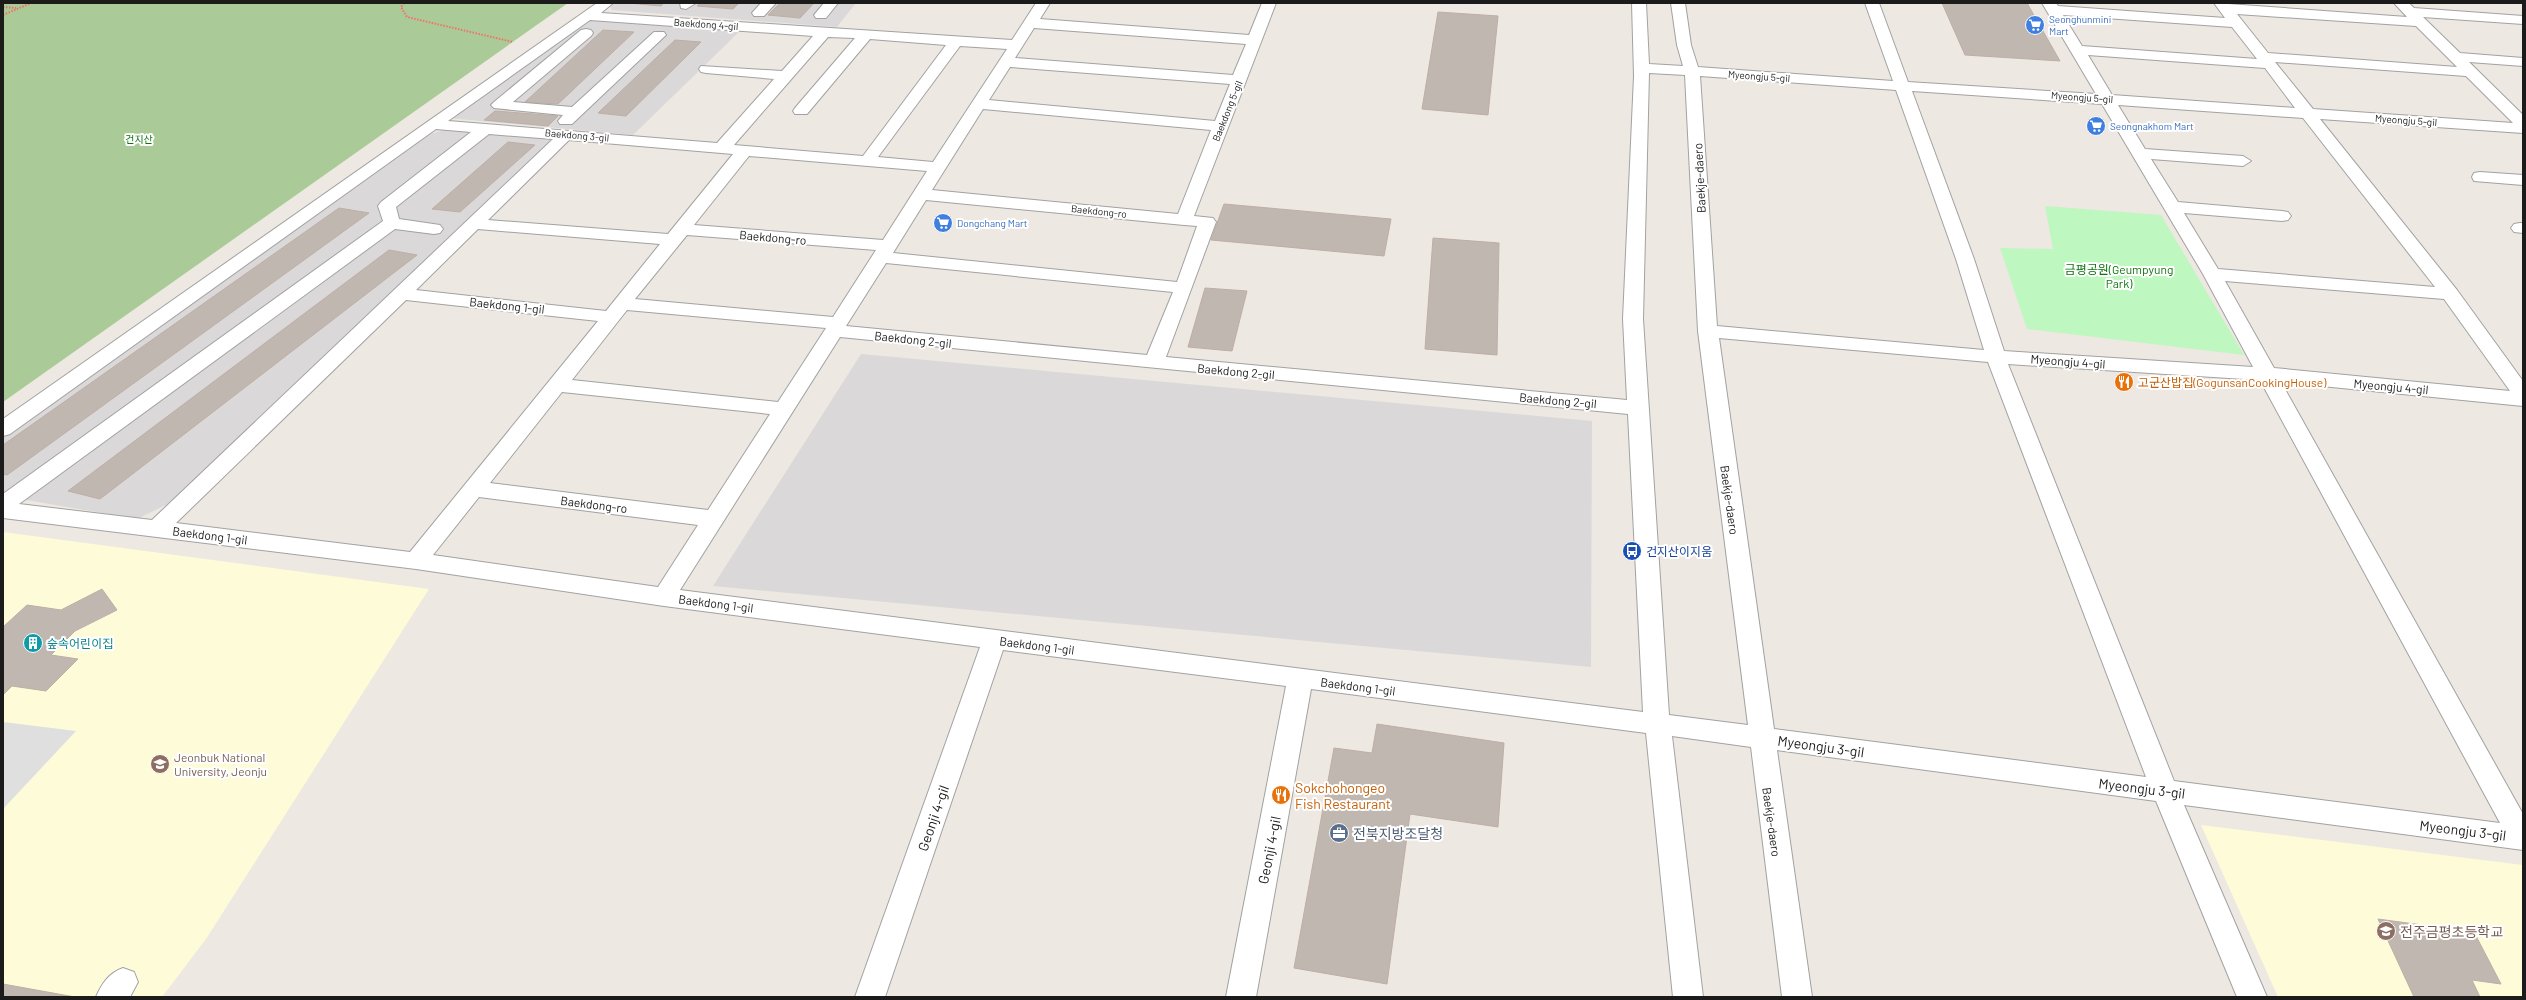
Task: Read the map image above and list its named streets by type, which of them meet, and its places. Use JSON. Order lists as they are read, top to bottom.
{
  "streets": {
    "street": [
      "Baekdong 4-gil",
      "Myeongju 5-gil",
      "Baekdong 5-gil",
      "Baekdong 3-gil",
      "Baekje-daero",
      "Baekdong-ro",
      "Baekdong 1-gil",
      "Baekdong 2-gil",
      "Myeongju 4-gil",
      "Myeongju 3-gil",
      "Geonji 4-gil"
    ]
  },
  "crossings": [
    ["Myeongju 5-gil", "Baekje-daero"],
    ["Baekdong 5-gil", "Baekdong-ro"],
    ["Baekje-daero", "Baekdong 1-gil"],
    ["Baekje-daero", "Myeongju 4-gil"],
    ["Baekje-daero", "Myeongju 3-gil"],
    ["Baekdong-ro", "Baekdong 2-gil"],
    ["Baekdong 1-gil", "Myeongju 3-gil"],
    ["Baekdong 1-gil", "Geonji 4-gil"]
  ],
  "parks": ["건지산", "금평공원(Geumpyung Park)"],
  "places": {
    "supermarket": ["Seonghunmini Mart", "Seongnakhom Mart", "Dongchang Mart"],
    "restaurant": ["고군산밥집(GogunsanCookingHouse)", "Sokchohongeo Fish Restaurant"],
    "bus stop": ["건지산이지움"],
    "building": ["숲속어린이집"],
    "school or university": ["Jeonbuk National University, Jeonju", "전주금평초등학교"],
    "office": ["전북지방조달청"]
  }
}
